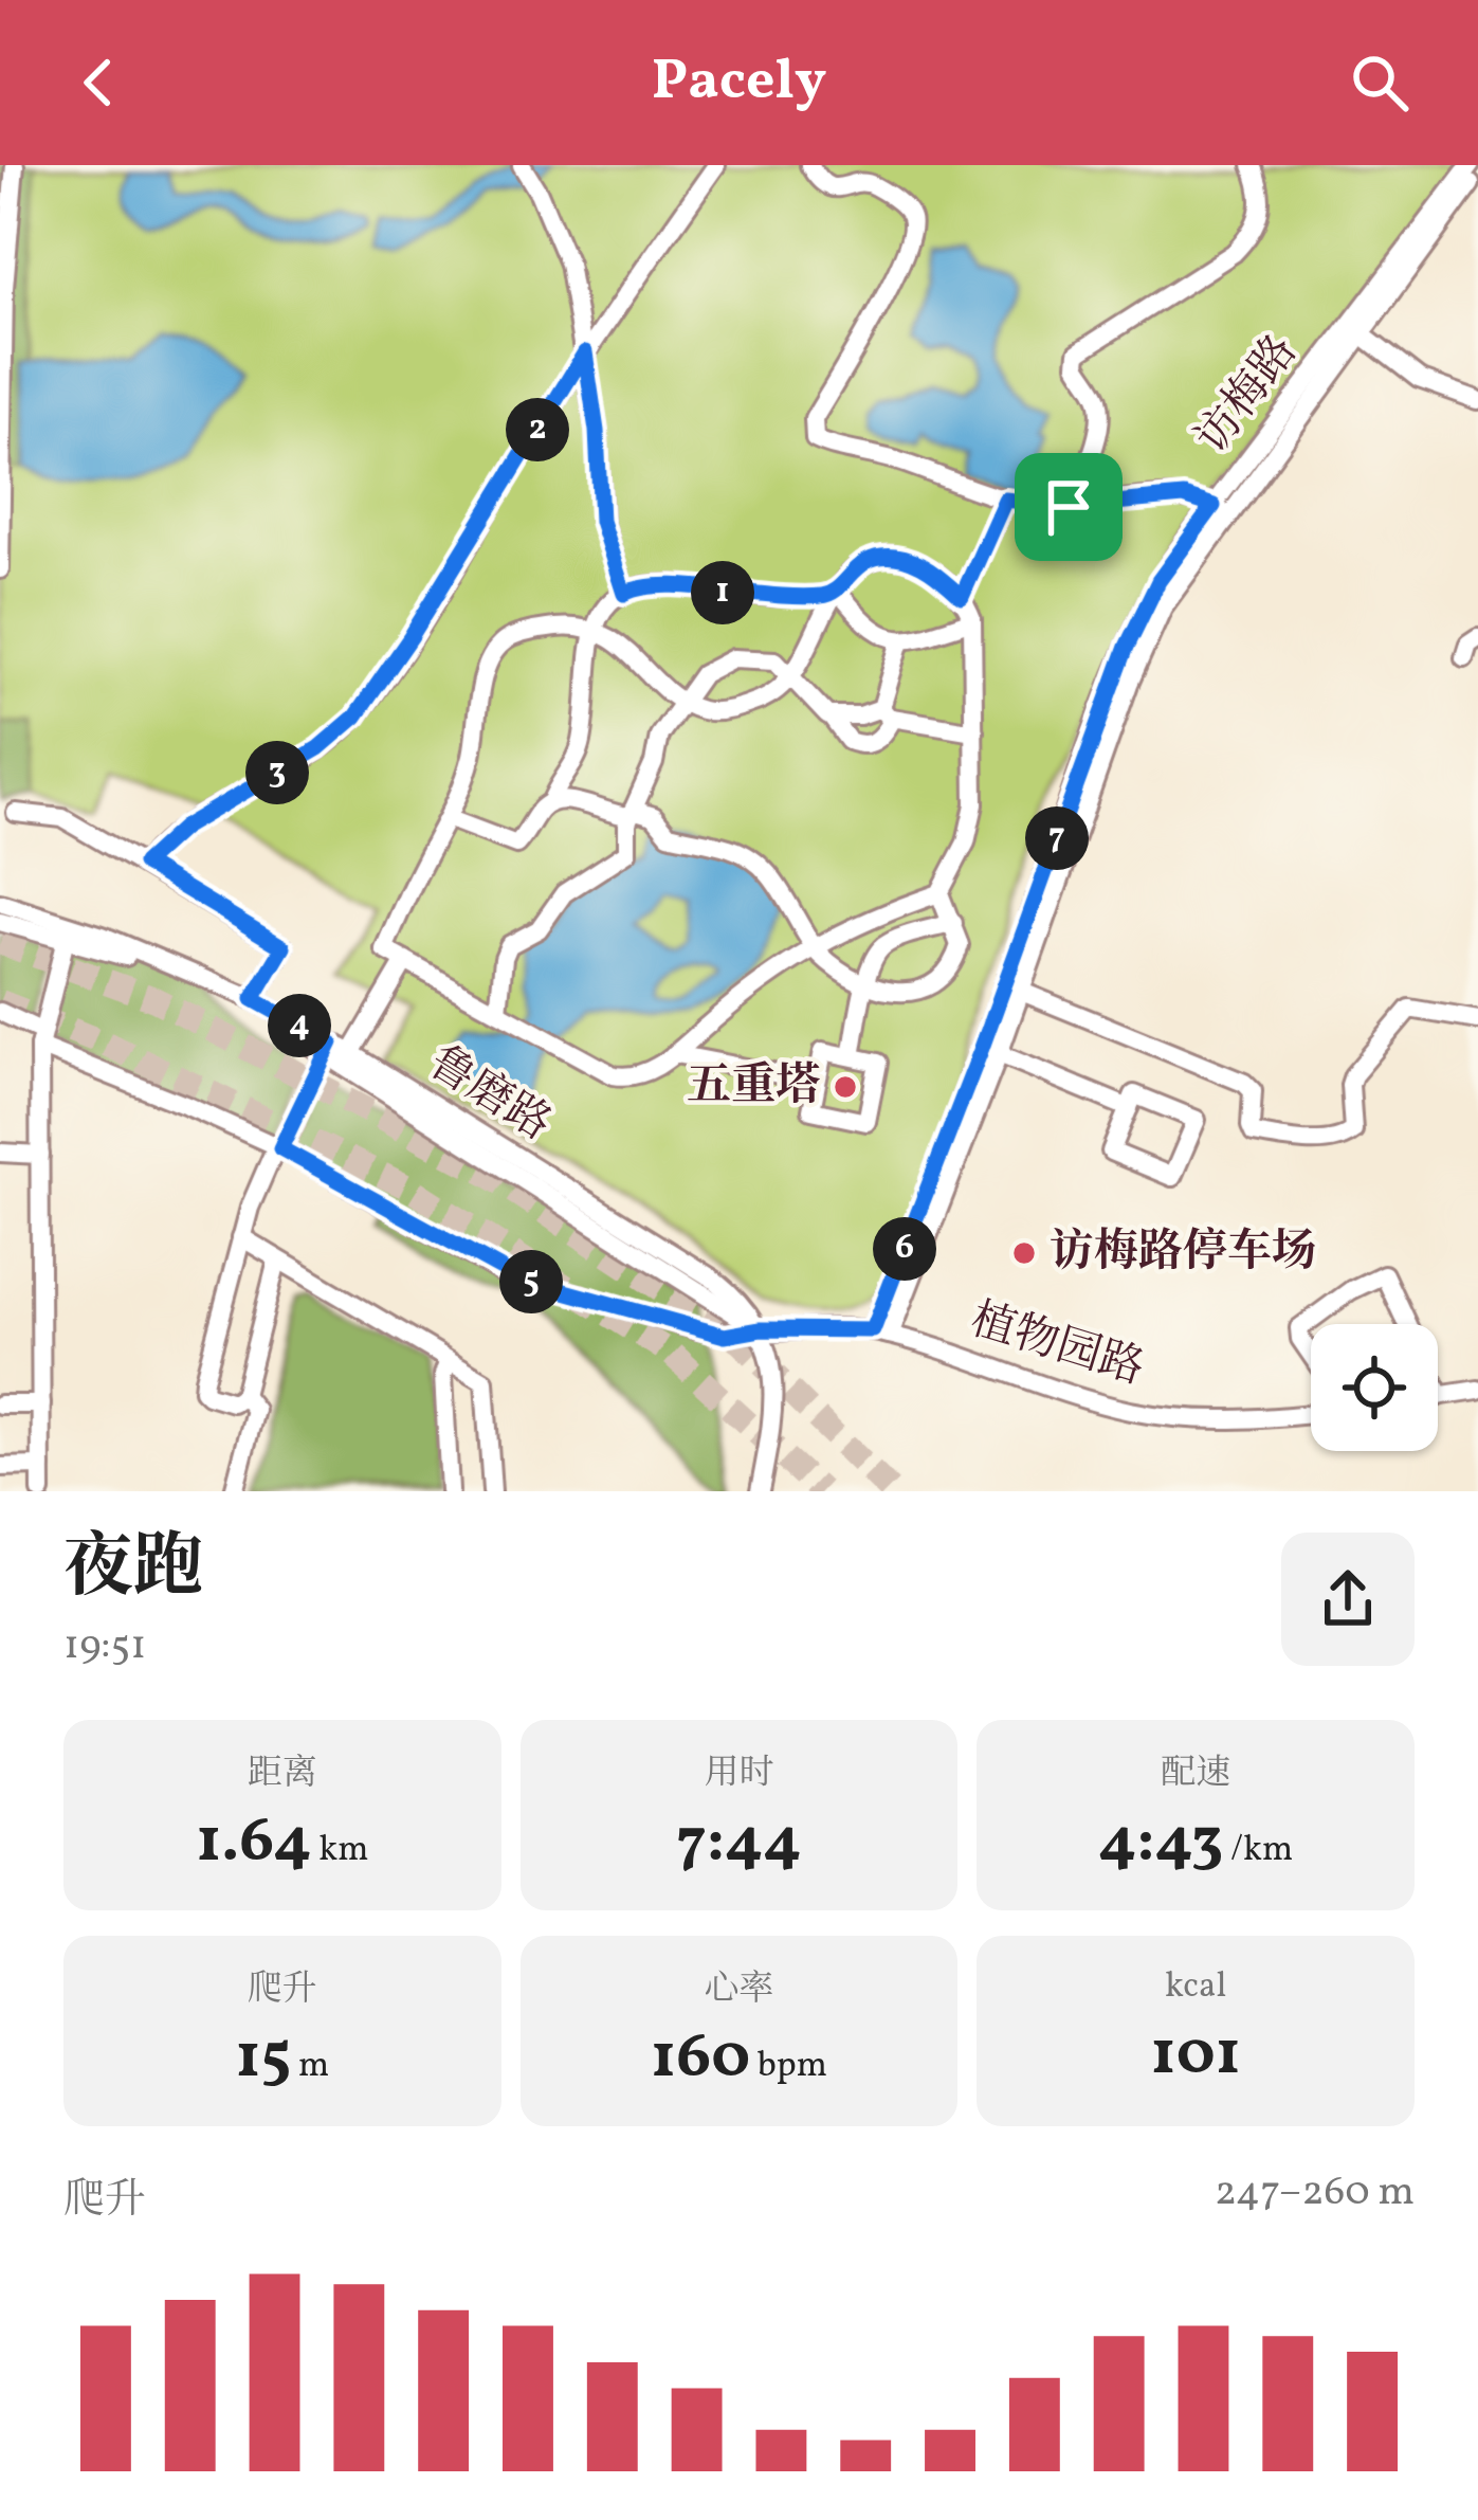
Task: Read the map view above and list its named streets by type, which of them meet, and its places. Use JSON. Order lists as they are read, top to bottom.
{
  "streets": {
    "street": ["访梅路", "鲁磨路", "植物园路"]
  },
  "crossings": [
    ["访梅路", "植物园路"],
    ["鲁磨路", "植物园路"]
  ],
  "places": ["五重塔", "访梅路停车场"],
  "page": {
    "header": "Pacely",
    "pins": [
      "2",
      "1",
      "3",
      "7",
      "4",
      "6",
      "5"
    ],
    "heading": ["夜跑", "19:51"],
    "stats": [
      ["距离", "1.64 km"],
      ["用时", "7:44"],
      ["配速", "4:43 /km"],
      ["爬升", "15 m"],
      ["心率", "160 bpm"],
      ["kcal", "101"]
    ],
    "chart": ["爬升", "247–260 m"]
  }
}
